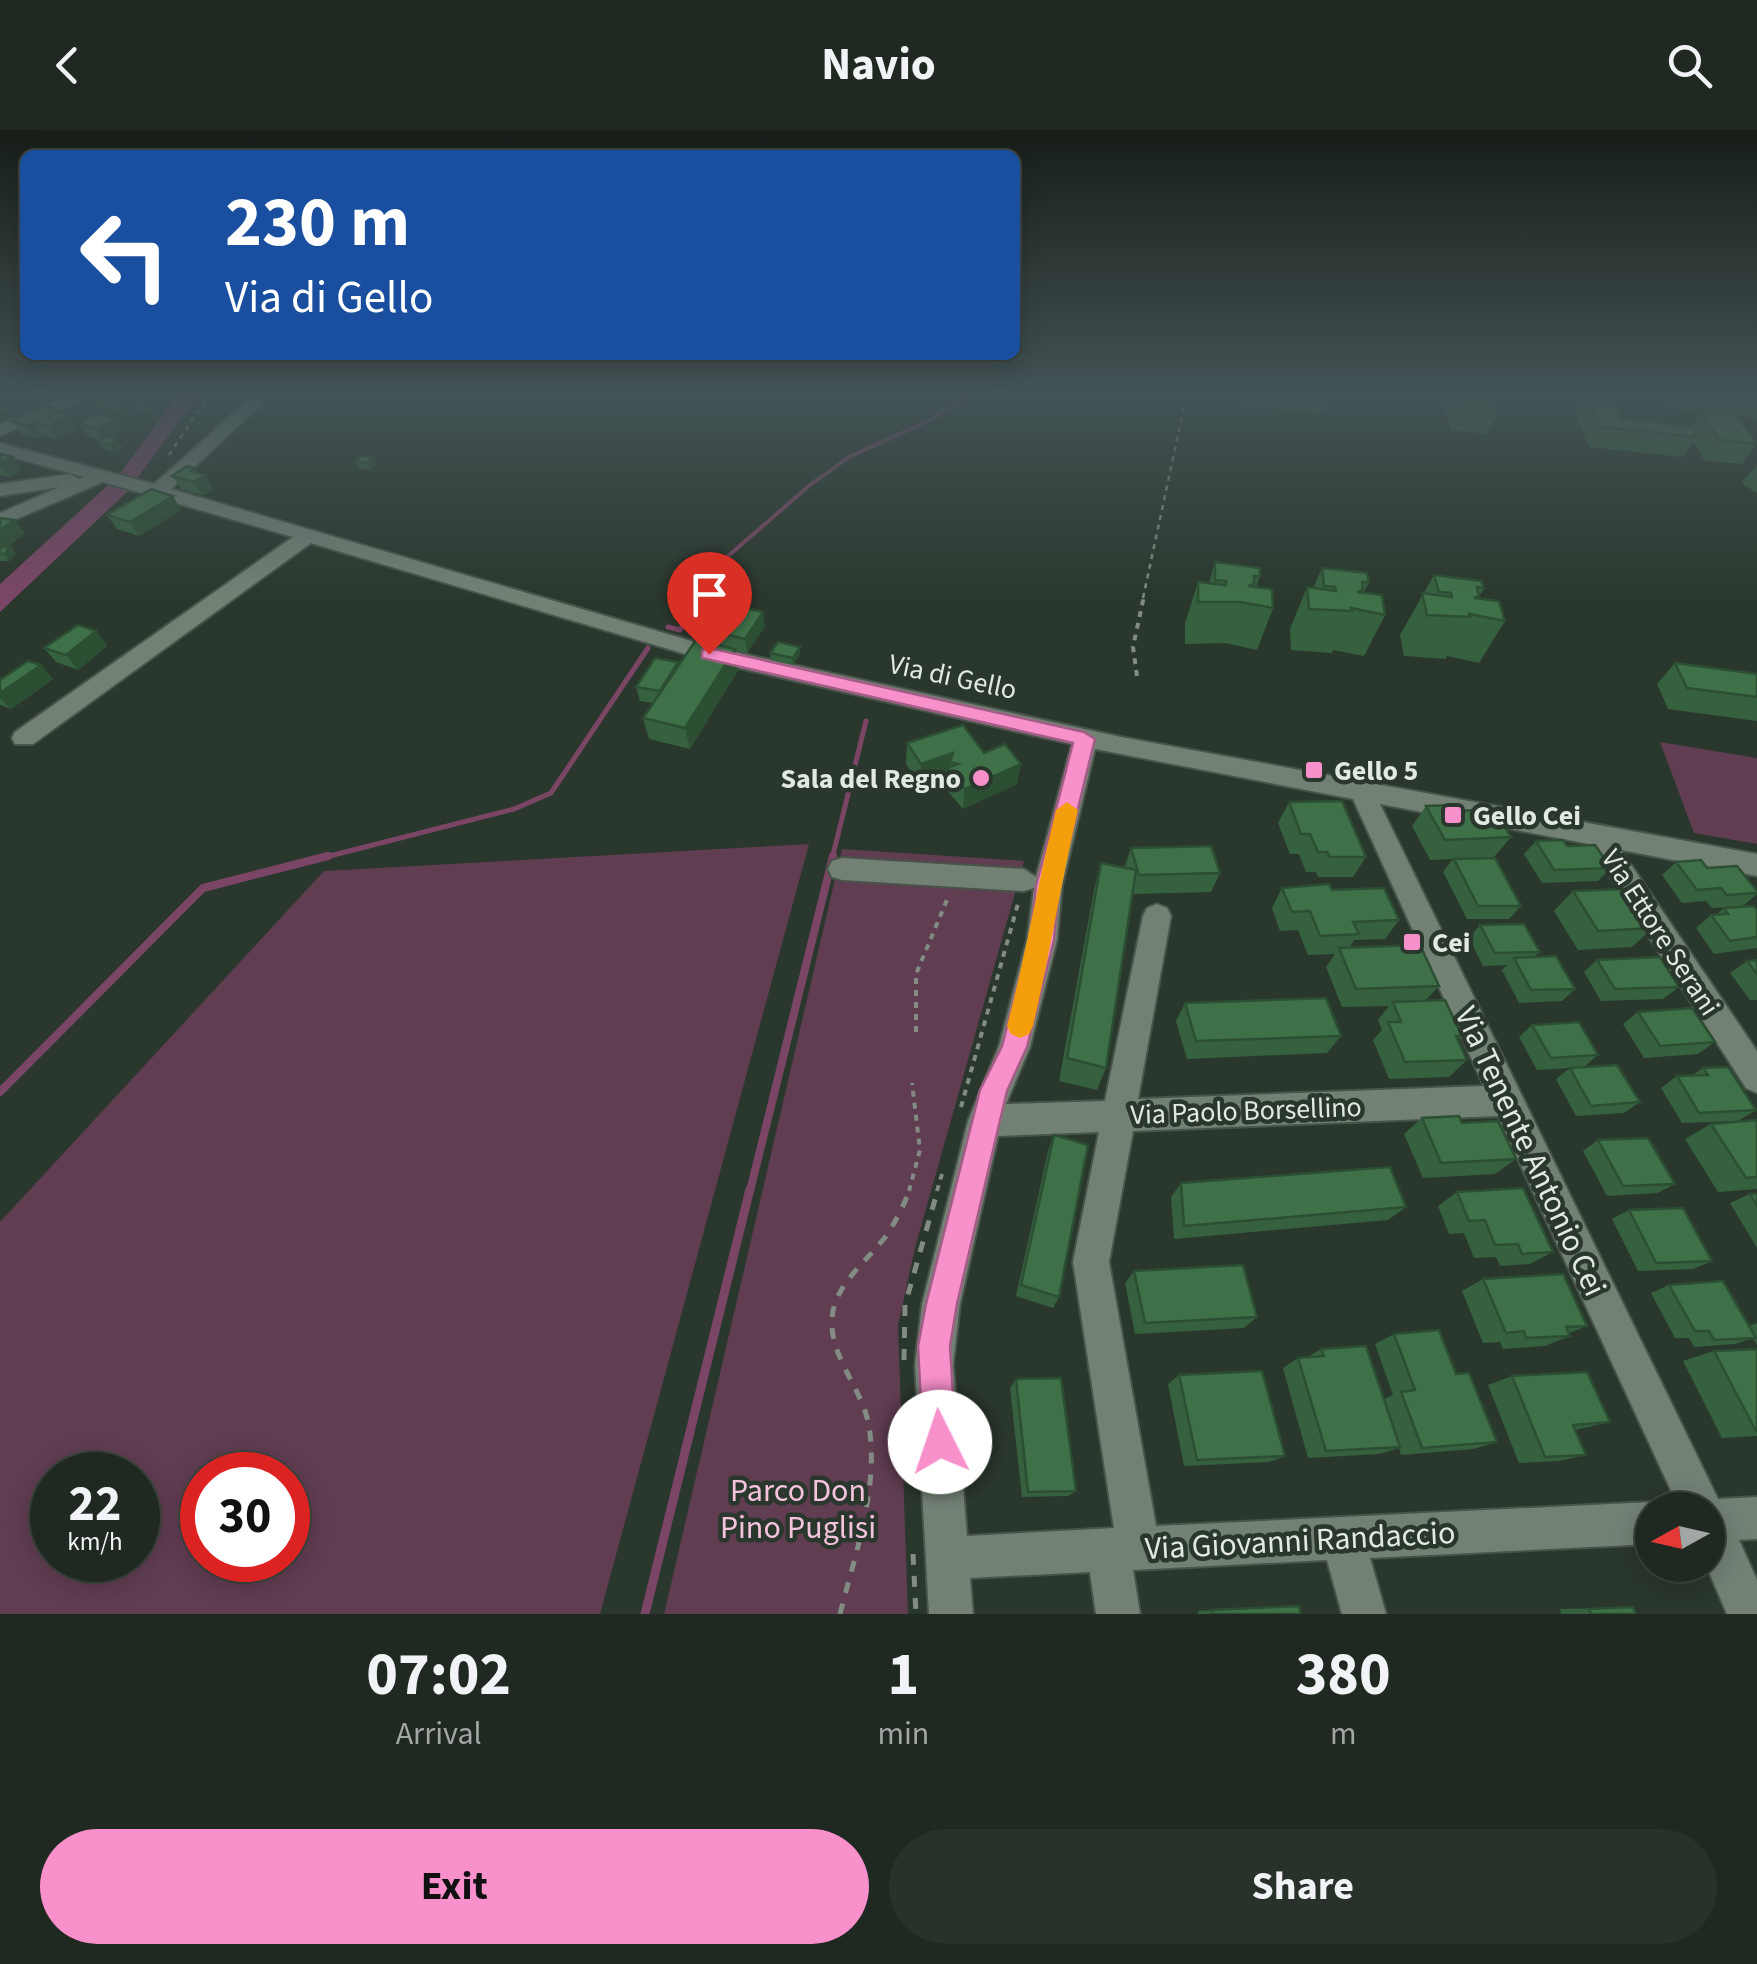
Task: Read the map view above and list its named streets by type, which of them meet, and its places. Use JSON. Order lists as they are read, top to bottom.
{
  "streets": {
    "street": [
      "Via di Gello",
      "Via Ettore Serani",
      "Via Paolo Borsellino",
      "Via Tenente Antonio Cei",
      "Via Giovanni Randaccio"
    ]
  },
  "crossings": [
    ["Via di Gello", "Via Ettore Serani"],
    ["Via di Gello", "Via Tenente Antonio Cei"],
    ["Via Paolo Borsellino", "Via Tenente Antonio Cei"]
  ],
  "parks": ["Parco Don Pino Puglisi"],
  "places": {
    "transit": ["Gello 5", "Gello Cei", "Cei"],
    "other": ["Sala del Regno"]
  },
  "north": "left",
  "page": {
    "header": "Navio",
    "turn": ["230 m", "Via di Gello"],
    "speed": "22 km/h",
    "limit": "30",
    "eta": [
      "07:02",
      "Arrival",
      "1",
      "min",
      "380",
      "m"
    ],
    "buttons": ["Exit", "Share"]
  }
}
